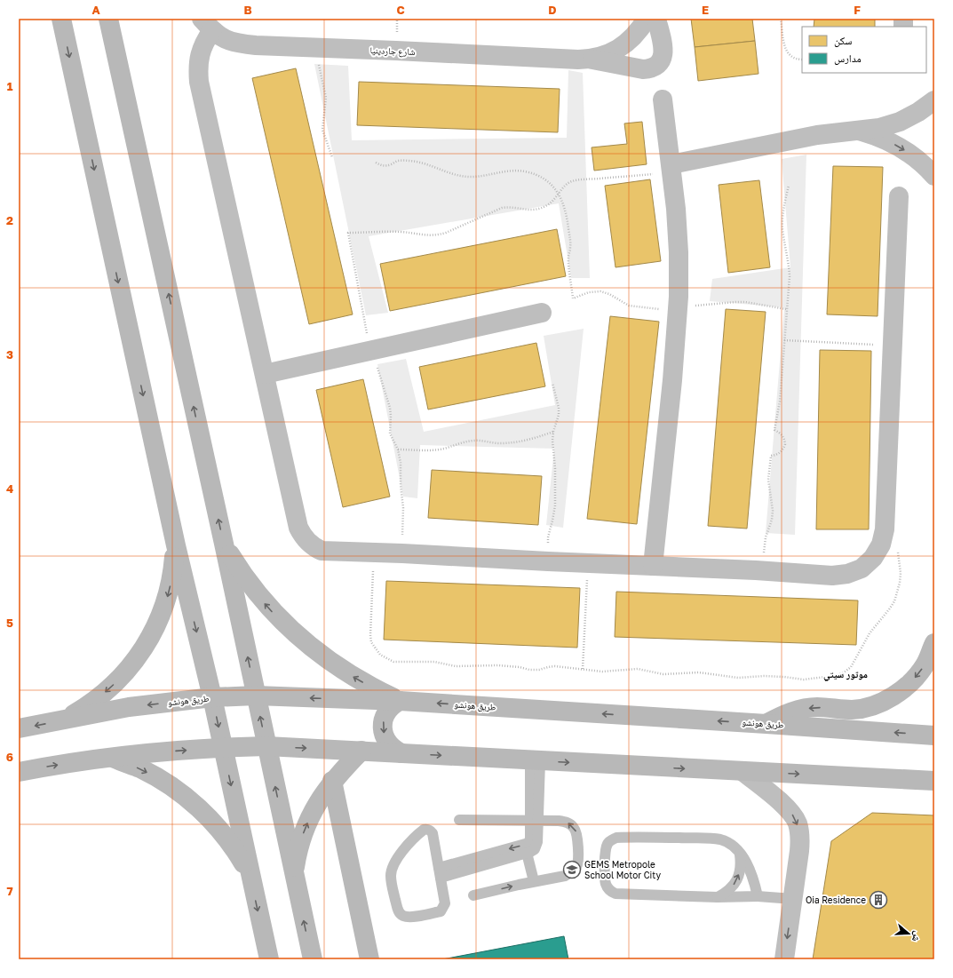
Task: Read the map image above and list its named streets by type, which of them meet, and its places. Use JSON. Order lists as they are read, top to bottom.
{
  "streets": {
    "main road": ["طريق هونشو"],
    "street": ["شارع جاردينيا"]
  },
  "districts": ["موتور سيتي"],
  "places": {
    "school or university": ["GEMS Metropole School Motor City"],
    "building": ["Oia Residence"]
  },
  "legend": ["سكن", "مدارس"],
  "north": "right",
  "grid": {
    "columns": [
      "A",
      "B",
      "C",
      "D",
      "E",
      "F"
    ],
    "rows": [
      "1",
      "2",
      "3",
      "4",
      "5",
      "6",
      "7"
    ]
  }
}
